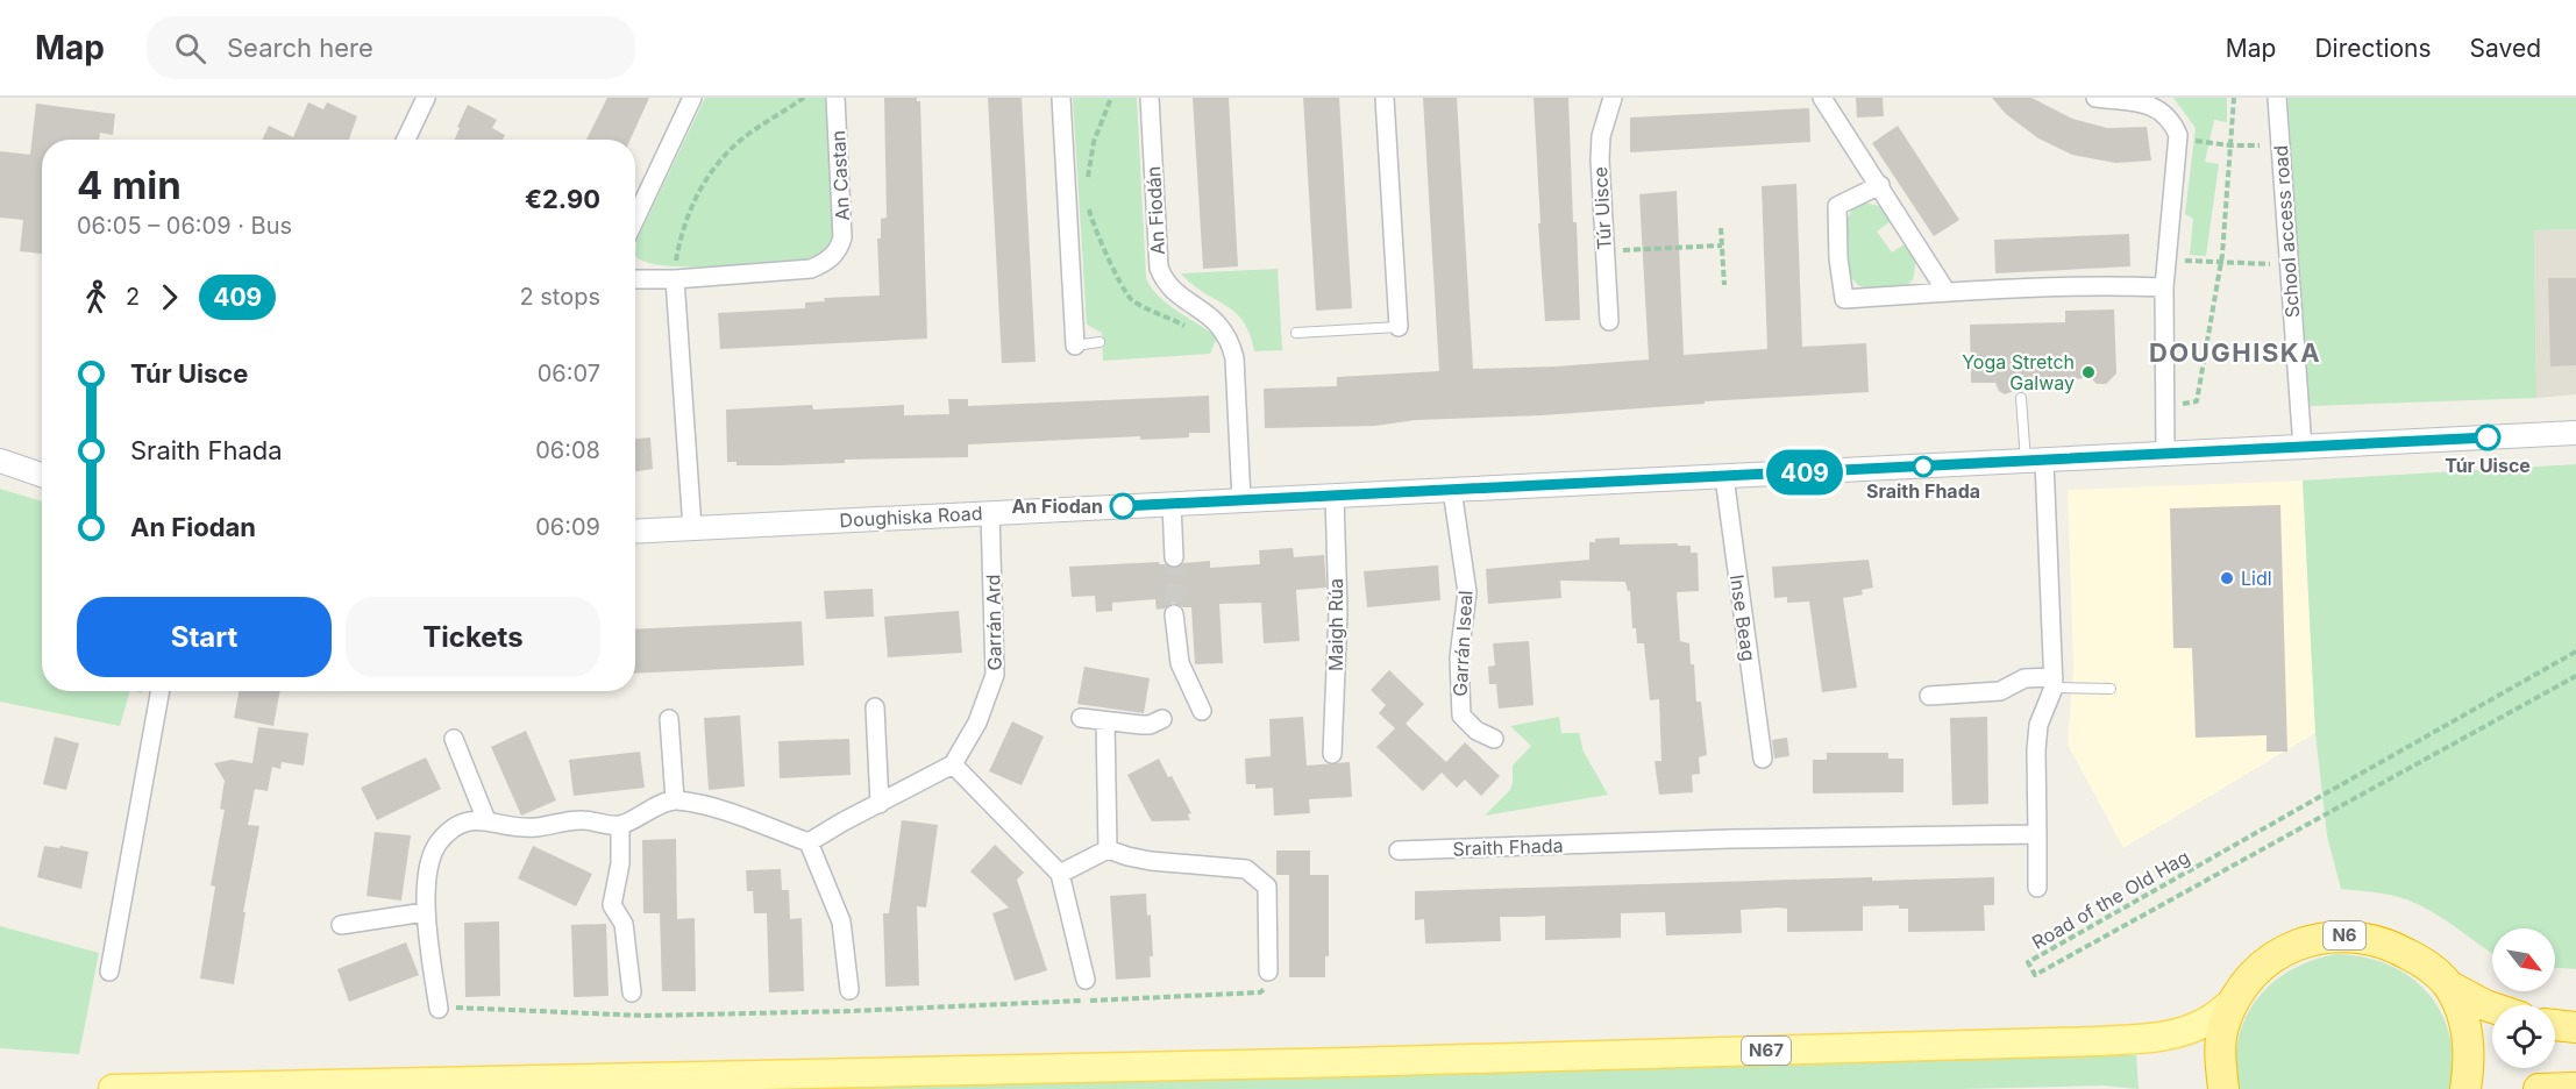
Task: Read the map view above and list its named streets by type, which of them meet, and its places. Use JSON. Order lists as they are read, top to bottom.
{
  "streets": {
    "highway": ["N6"],
    "main road": ["N67"],
    "street": [
      "An Castan",
      "Túr Uisce",
      "An Fiodán",
      "School access road",
      "Doughiska Road",
      "Inse Beag",
      "Garrán Ard",
      "Maigh Rúa",
      "Garrán Iseal",
      "Sraith Fhada"
    ],
    "path": ["Road of the Old Hag"]
  },
  "crossings": [
    ["An Fiodán", "Doughiska Road"],
    ["School access road", "Doughiska Road"],
    ["Doughiska Road", "Inse Beag"],
    ["Doughiska Road", "Garrán Ard"],
    ["Doughiska Road", "Maigh Rúa"],
    ["Doughiska Road", "Garrán Iseal"],
    ["N6", "N67"]
  ],
  "districts": ["DOUGHISKA"],
  "places": [
    "Yoga Stretch Galway",
    "Túr Uisce",
    "Sraith Fhada",
    "An Fiodan",
    "Lidl"
  ],
  "lines": ["bus line 409"],
  "north": "bottom right",
  "page": {
    "header": "Map",
    "search": "Search here",
    "nav": ["Map", "Directions", "Saved"],
    "on_map": "409",
    "heading": ["4 min", "06:05 – 06:09 · Bus", "€2.90"],
    "legs": ["2", "409", "2 stops"],
    "list": [
      {
        "name": "Túr Uisce",
        "value": "06:07"
      },
      {
        "name": "Sraith Fhada",
        "value": "06:08"
      },
      {
        "name": "An Fiodan",
        "value": "06:09"
      }
    ],
    "buttons": ["Start", "Tickets"]
  }
}
